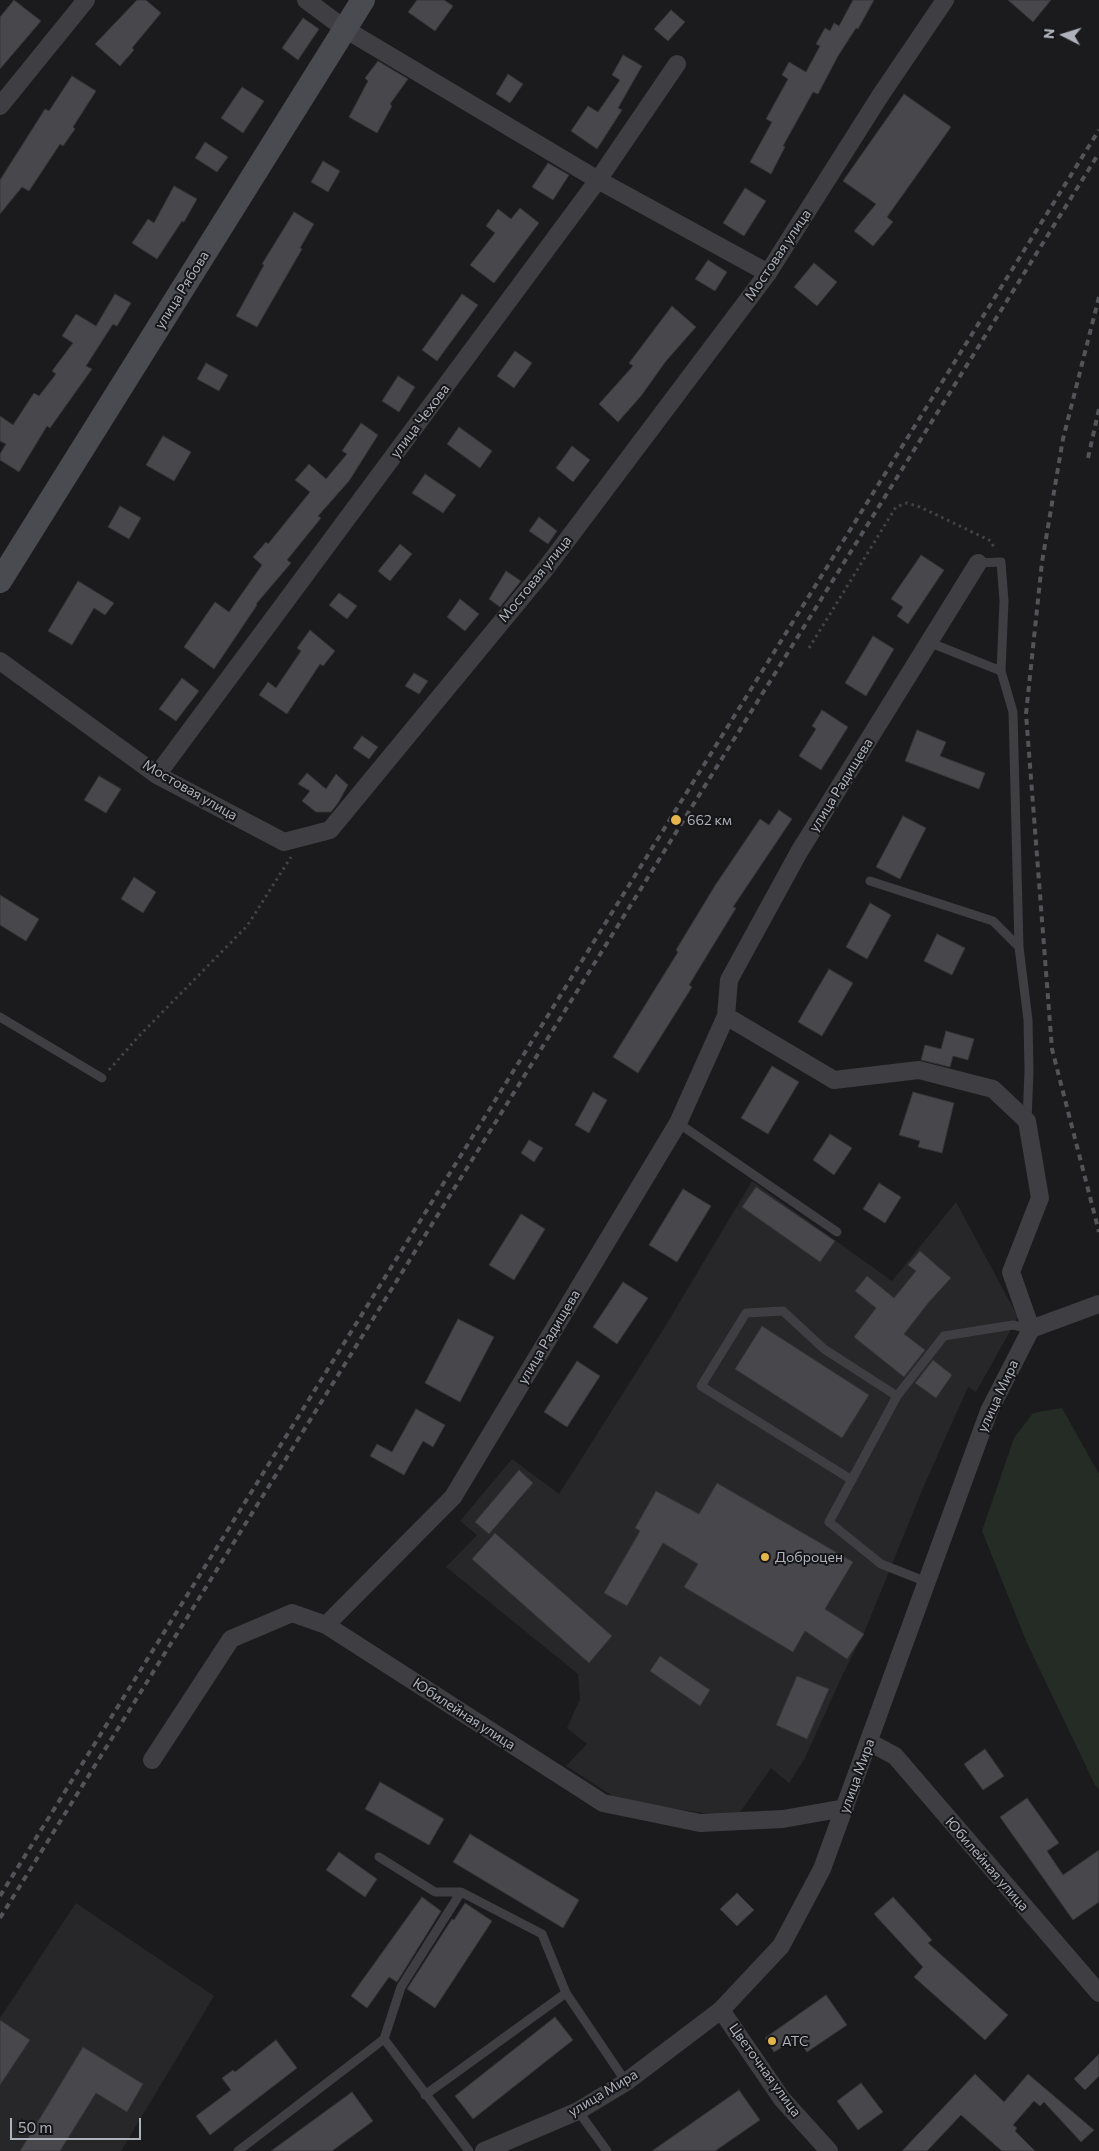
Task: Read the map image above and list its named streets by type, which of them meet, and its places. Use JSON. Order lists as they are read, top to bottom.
{
  "streets": {
    "street": [
      "Мостовая улица",
      "улица Рябова",
      "улица Чехова",
      "улица Радищева",
      "улица Мира",
      "Юбилейная улица",
      "Цветочная улица"
    ]
  },
  "crossings": [
    ["Мостовая улица", "улица Чехова"],
    ["улица Радищева", "Юбилейная улица"],
    ["улица Мира", "Юбилейная улица"],
    ["улица Мира", "Цветочная улица"]
  ],
  "places": ["662 км", "Доброцен", "АТС"],
  "scale_bar": "50 m",
  "north": "left"
}
